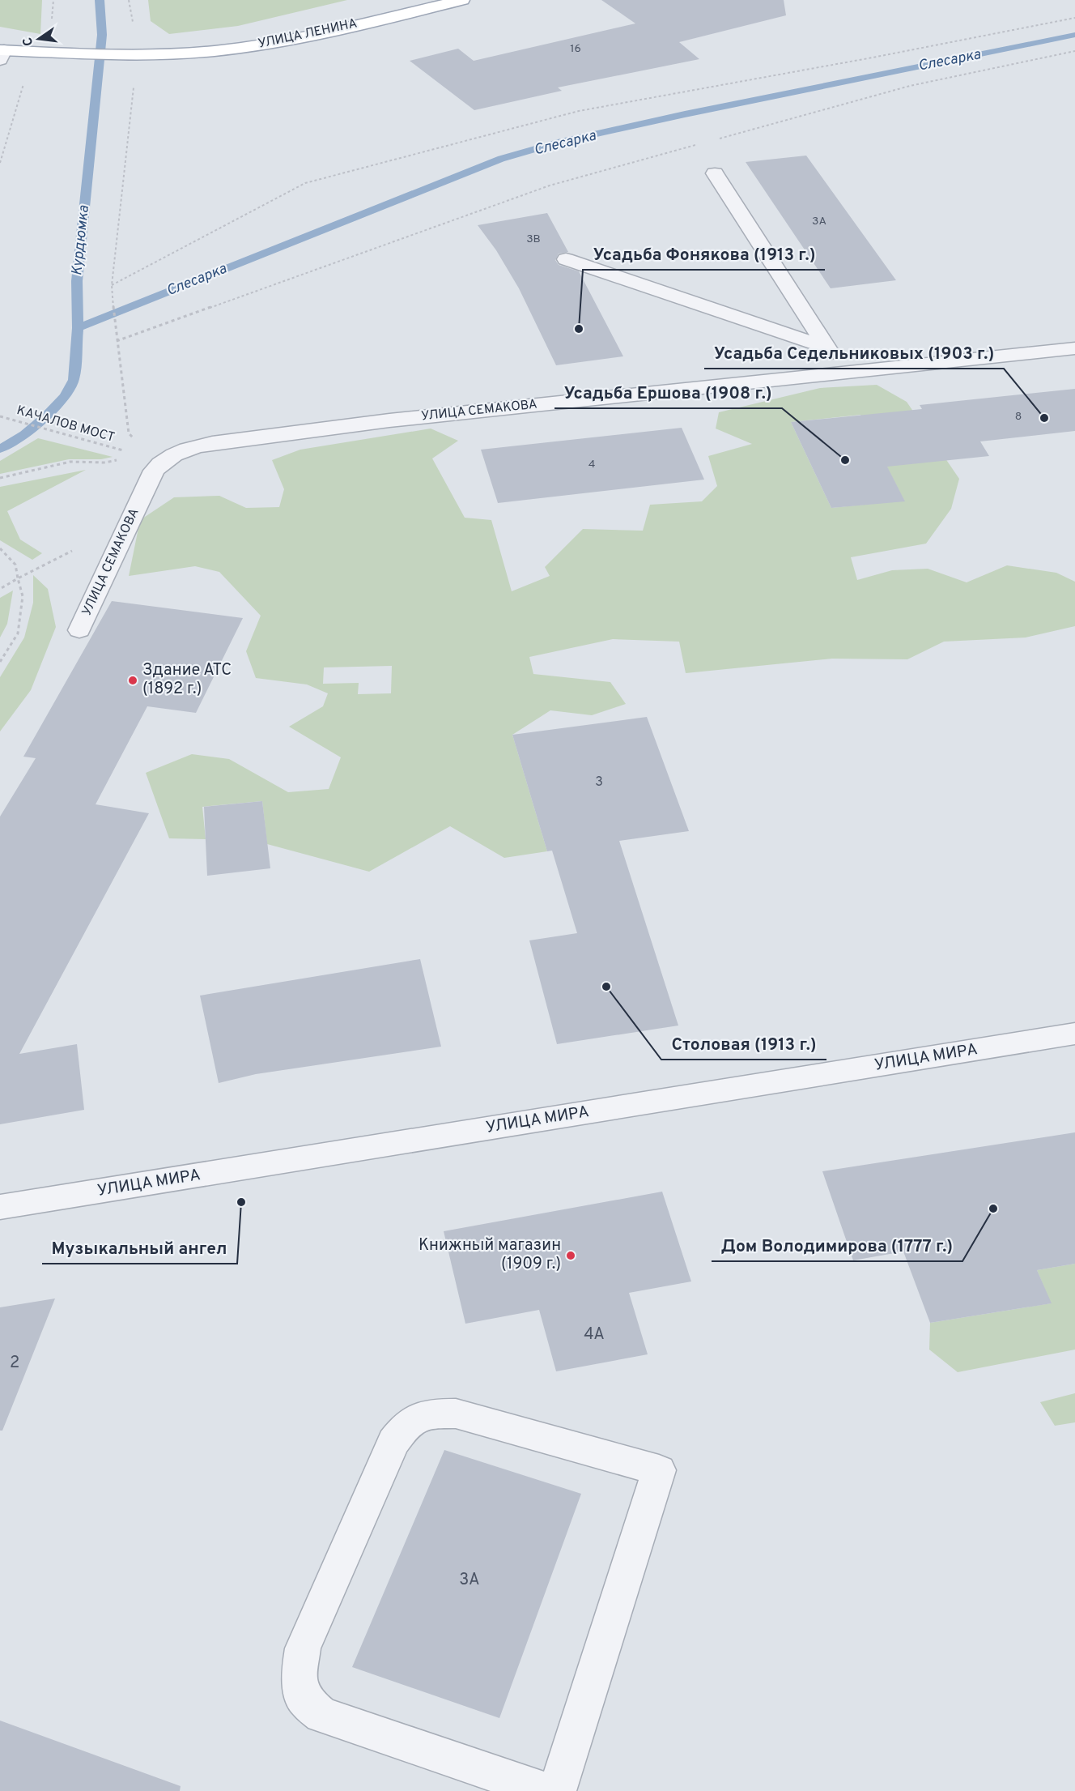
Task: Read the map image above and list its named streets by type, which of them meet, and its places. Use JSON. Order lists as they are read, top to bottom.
{
  "streets": {
    "main road": ["УЛИЦА ЛЕНИНА"],
    "street": ["УЛИЦА СЕМАКОВА", "УЛИЦА МИРА"],
    "path": ["КАЧАЛОВ МОСТ"]
  },
  "water": ["Слесарка", "Курдюмка"],
  "places": [
    "Усадьба Фонякова (1913 г.)",
    "Усадьба Седельниковых (1903 г.)",
    "Усадьба Ершова (1908 г.)",
    "Здание АТС (1892 г.)",
    "Столовая (1913 г.)",
    "Музыкальный ангел",
    "Дом Володимирова (1777 г.)",
    "Книжный магазин (1909 г.)"
  ],
  "house_numbers": [
    "16",
    "3А",
    "3В",
    "8",
    "4",
    "3",
    "4А",
    "2",
    "3А"
  ],
  "north": "left"
}
